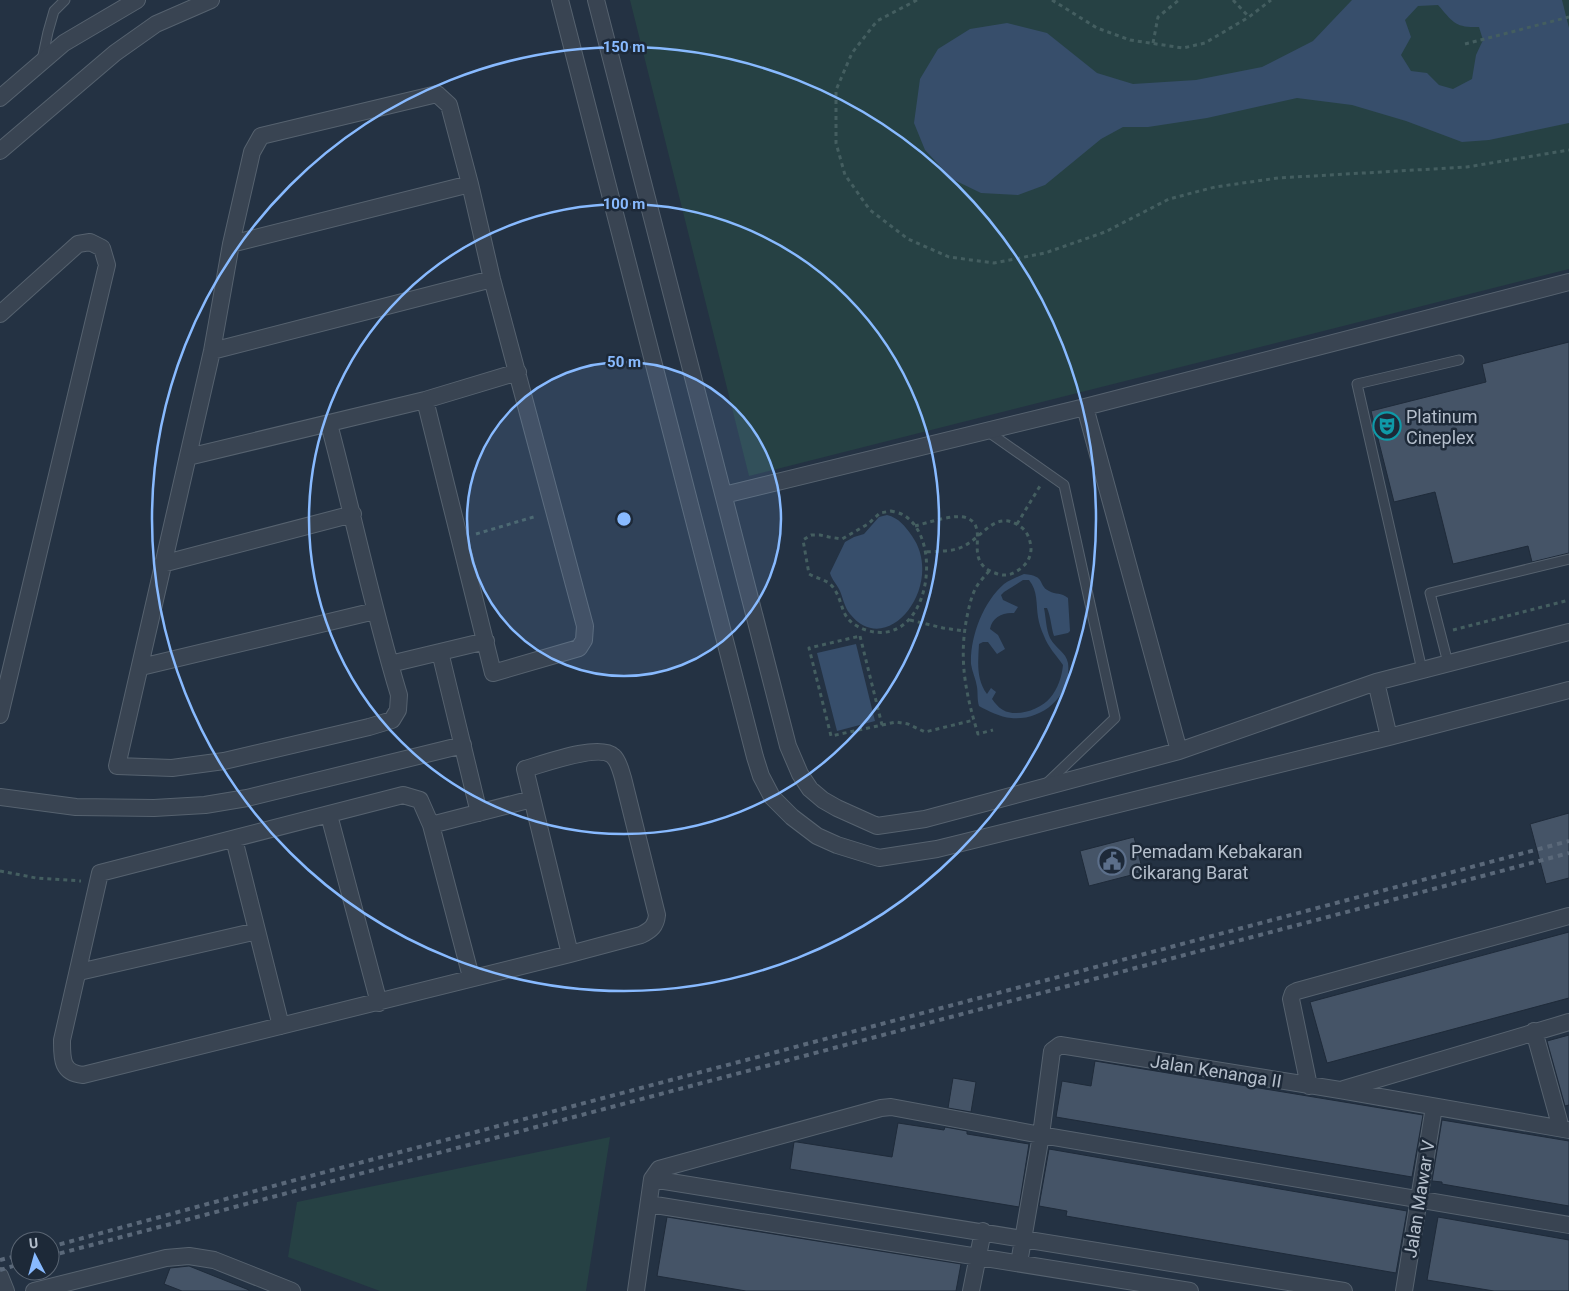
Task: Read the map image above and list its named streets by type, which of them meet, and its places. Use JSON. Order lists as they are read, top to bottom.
{
  "streets": {
    "street": ["Jalan Kenanga II", "Jalan Mawar V"]
  },
  "crossings": [
    ["Jalan Kenanga II", "Jalan Mawar V"]
  ],
  "places": {
    "theatre": ["Platinum Cineplex"],
    "public building": ["Pemadam Kebakaran Cikarang Barat"]
  },
  "north": "top",
  "rings": ["150 m", "100 m", "50 m"]
}
